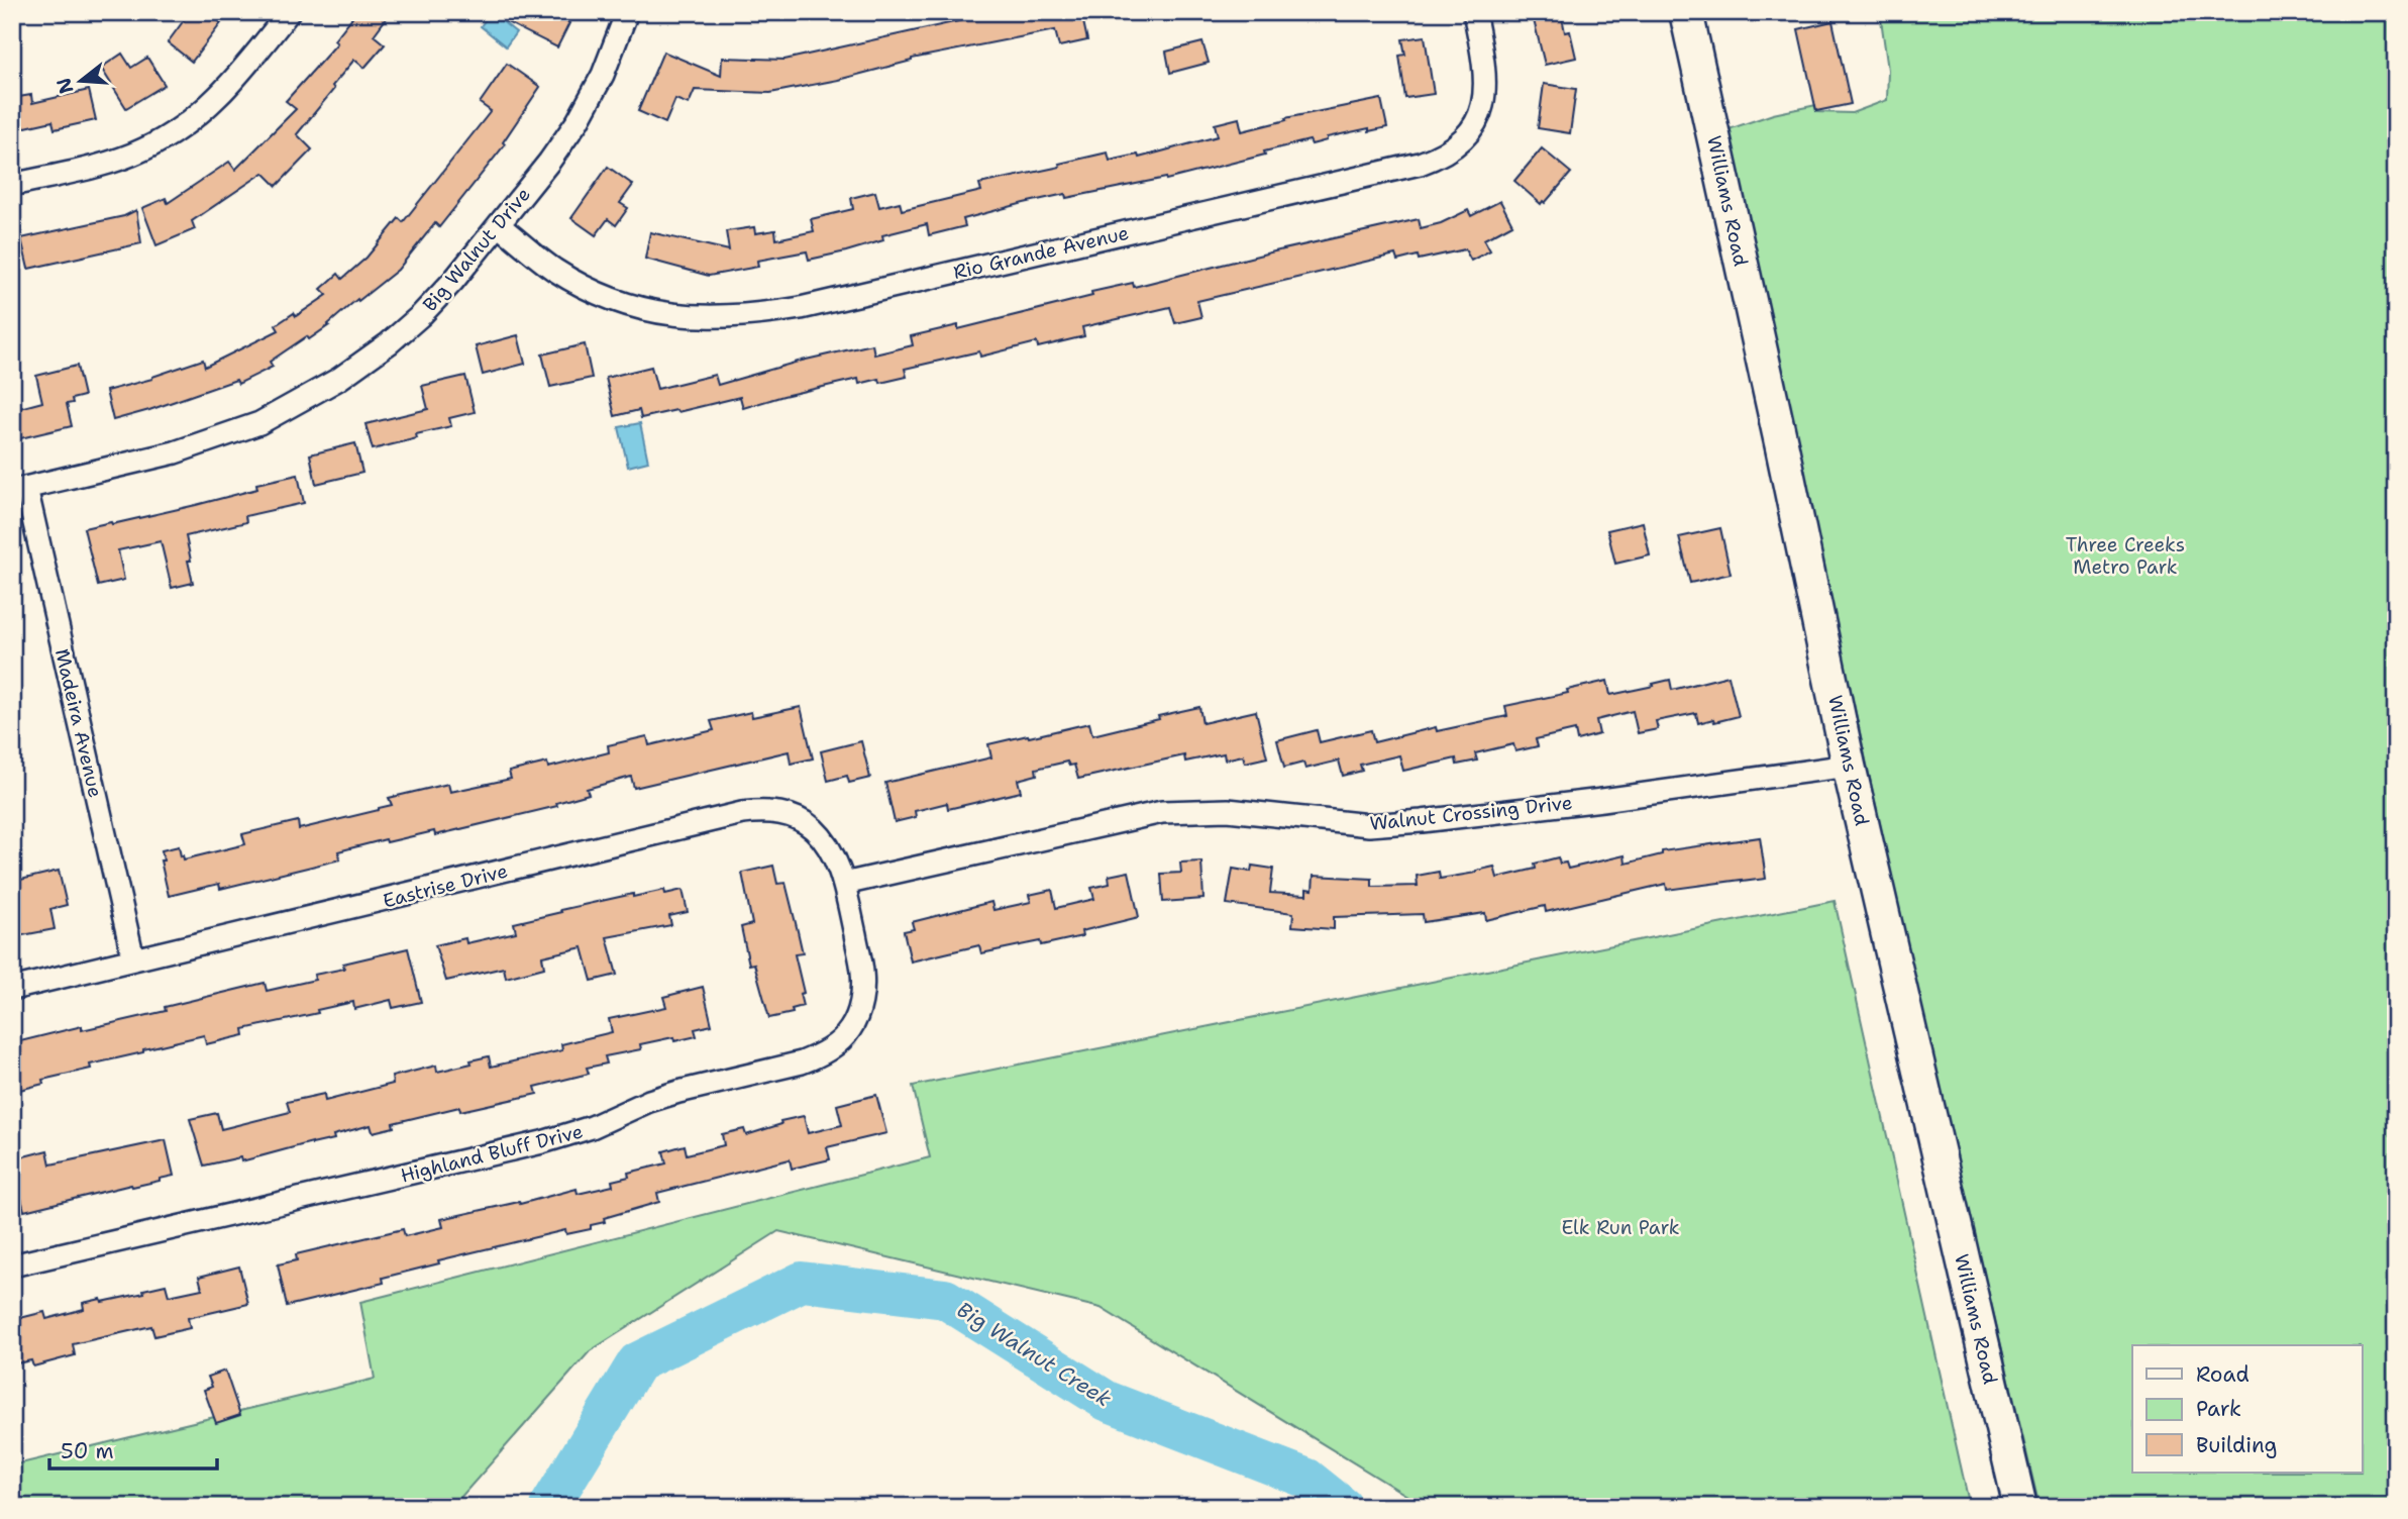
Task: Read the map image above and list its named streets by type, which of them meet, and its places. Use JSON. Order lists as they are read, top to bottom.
{
  "streets": {
    "main road": ["Williams Road"],
    "street": [
      "Big Walnut Drive",
      "Rio Grande Avenue",
      "Madeira Avenue",
      "Walnut Crossing Drive",
      "Eastrise Drive",
      "Highland Bluff Drive"
    ]
  },
  "crossings": [
    ["Williams Road", "Walnut Crossing Drive"],
    ["Big Walnut Drive", "Rio Grande Avenue"],
    ["Big Walnut Drive", "Madeira Avenue"],
    ["Madeira Avenue", "Eastrise Drive"],
    ["Walnut Crossing Drive", "Eastrise Drive"],
    ["Walnut Crossing Drive", "Highland Bluff Drive"],
    ["Eastrise Drive", "Highland Bluff Drive"]
  ],
  "water": ["Big Walnut Creek"],
  "parks": ["Three Creeks Metro Park", "Elk Run Park"],
  "legend": ["Road", "Park", "Building"],
  "scale_bar": "50 m",
  "north": "left"
}
